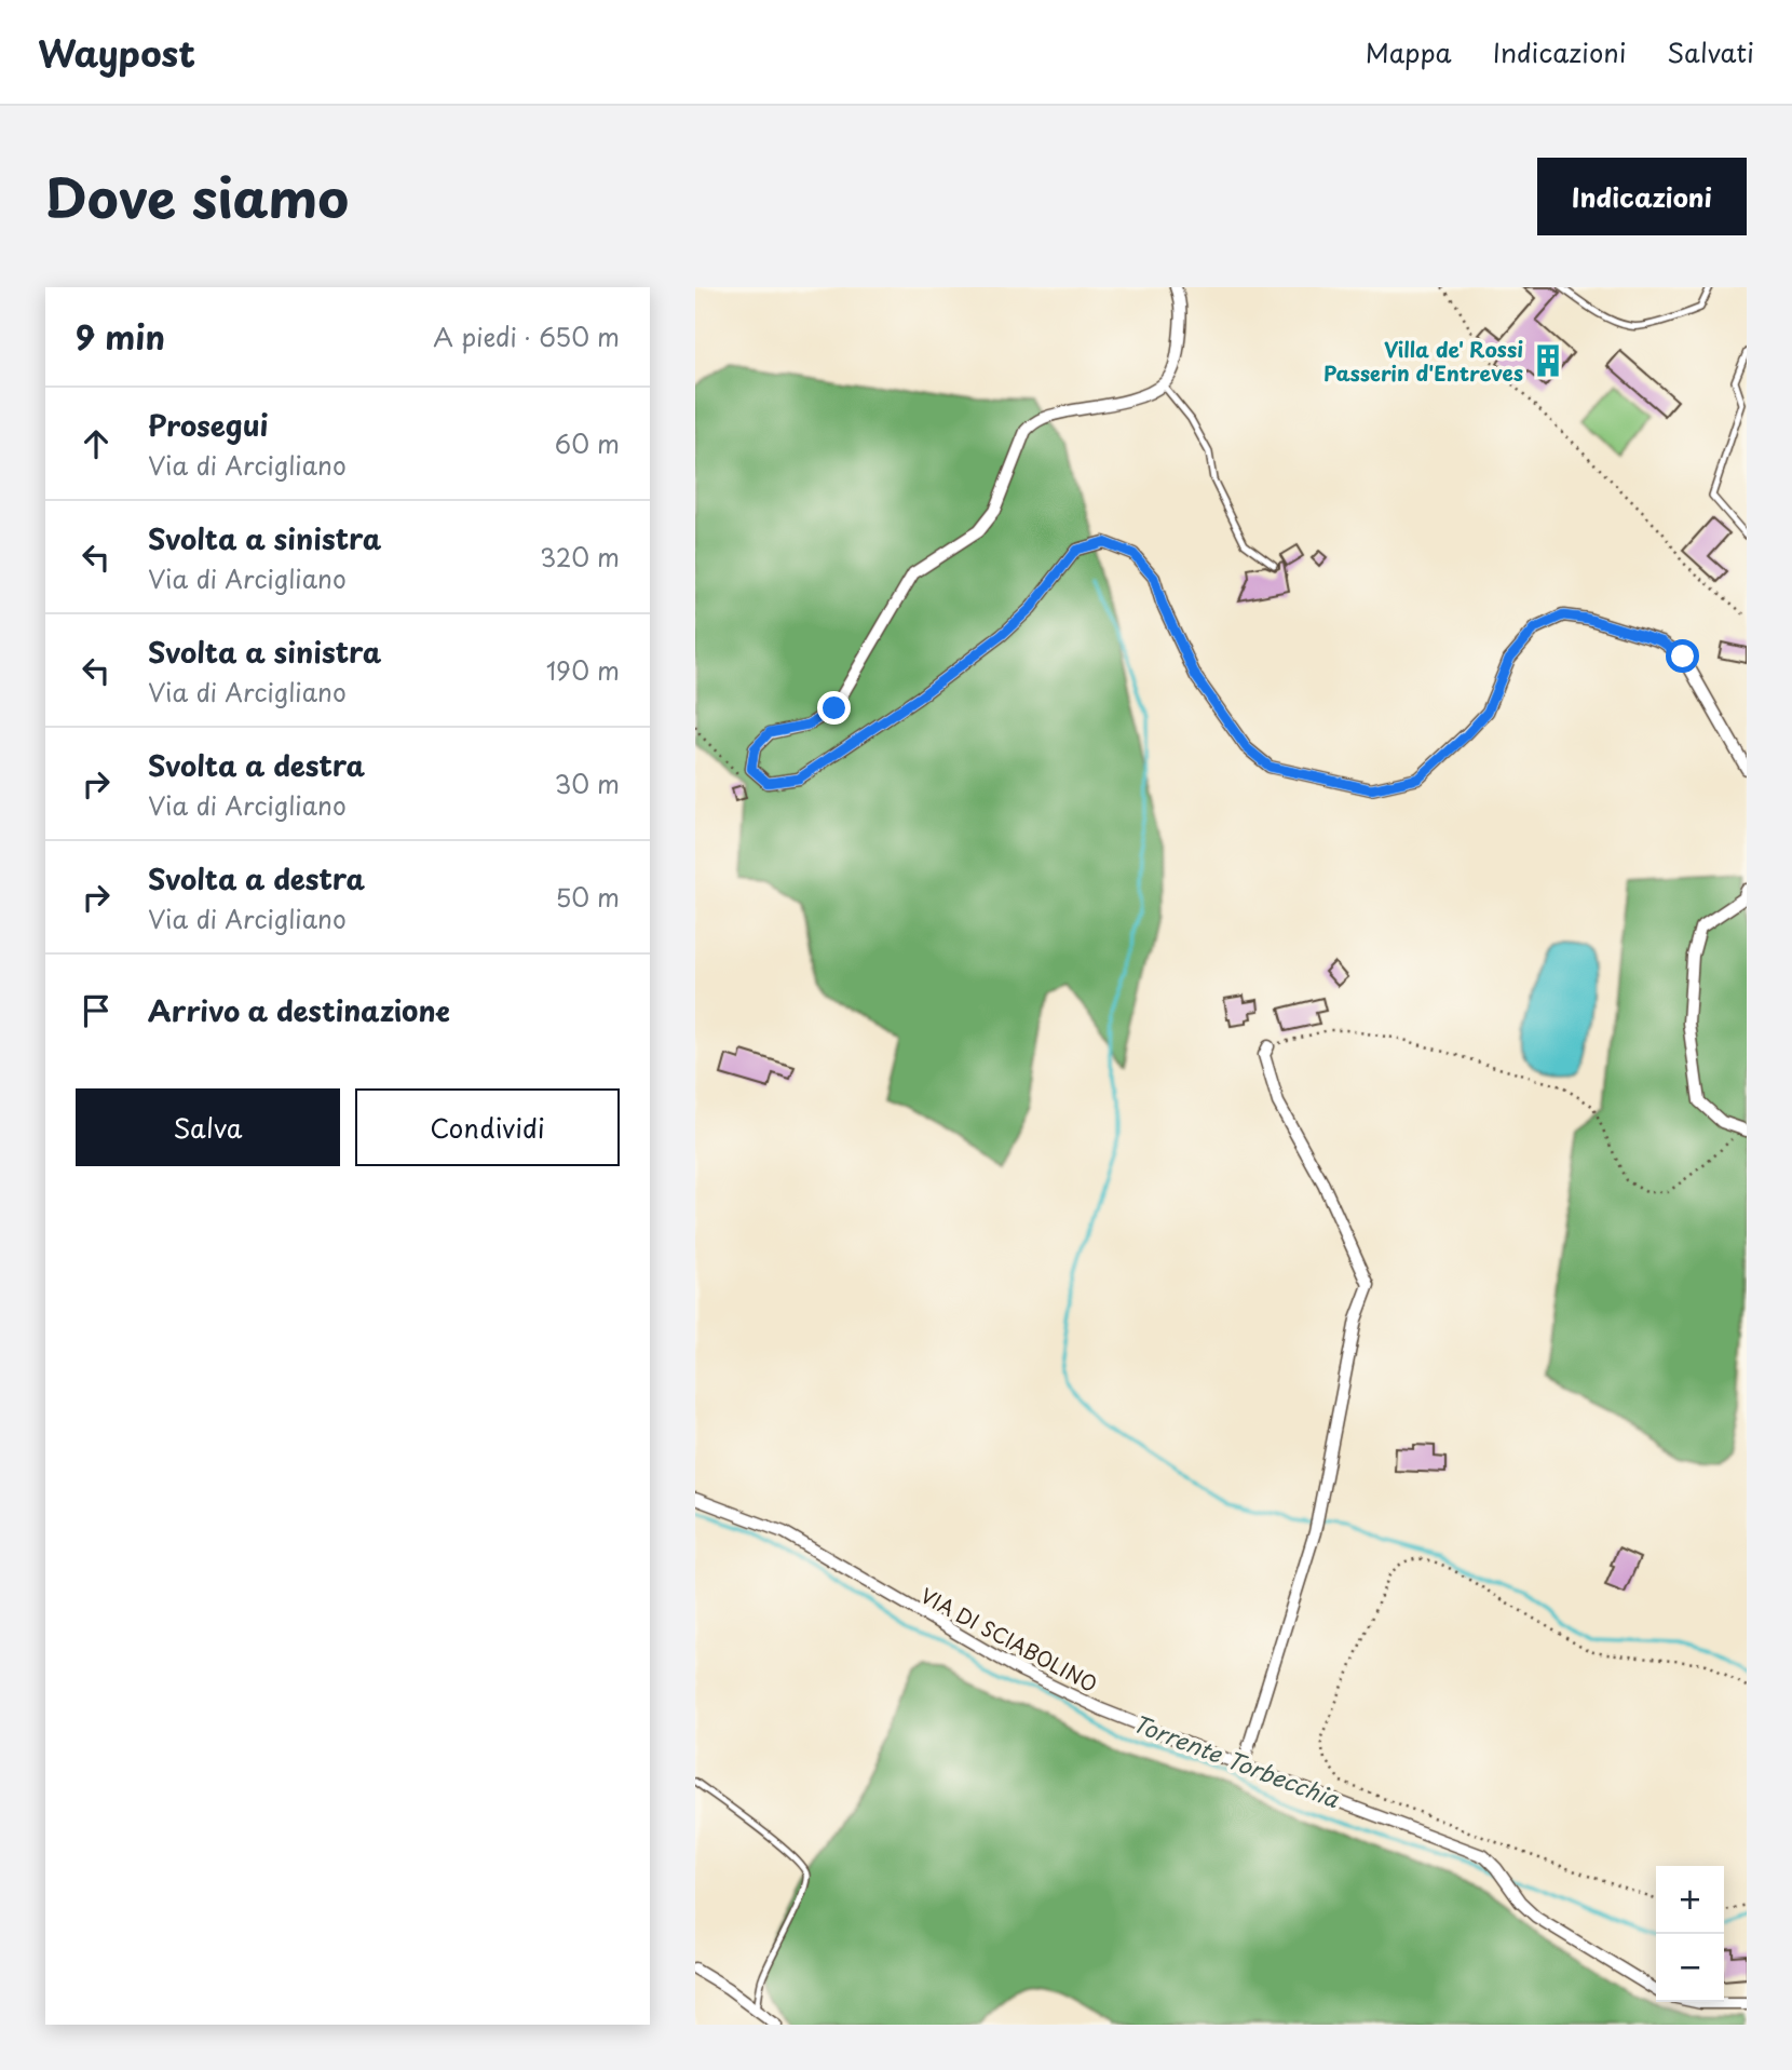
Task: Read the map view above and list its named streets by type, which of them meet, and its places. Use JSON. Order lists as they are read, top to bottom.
{
  "streets": {
    "street": ["VIA DI SCIABOLINO"]
  },
  "water": ["Torrente Torbecchia"],
  "places": {
    "building": ["Villa de' Rossi Passerin d'Entreves"]
  },
  "page": {
    "header": "Waypost",
    "nav": ["Mappa", "Indicazioni", "Salvati"],
    "title": "Dove siamo",
    "buttons": [
      "Indicazioni",
      ["Salva", "Condividi"]
    ],
    "heading": ["9 min", "A piedi · 650 m"],
    "list": [
      ["Prosegui", "Via di Arcigliano", "60 m"],
      ["Svolta a sinistra", "Via di Arcigliano", "320 m"],
      ["Svolta a sinistra", "Via di Arcigliano", "190 m"],
      ["Svolta a destra", "Via di Arcigliano", "30 m"],
      ["Svolta a destra", "Via di Arcigliano", "50 m"],
      "Arrivo a destinazione"
    ],
    "map_buttons": ["+", "−"]
  }
}
